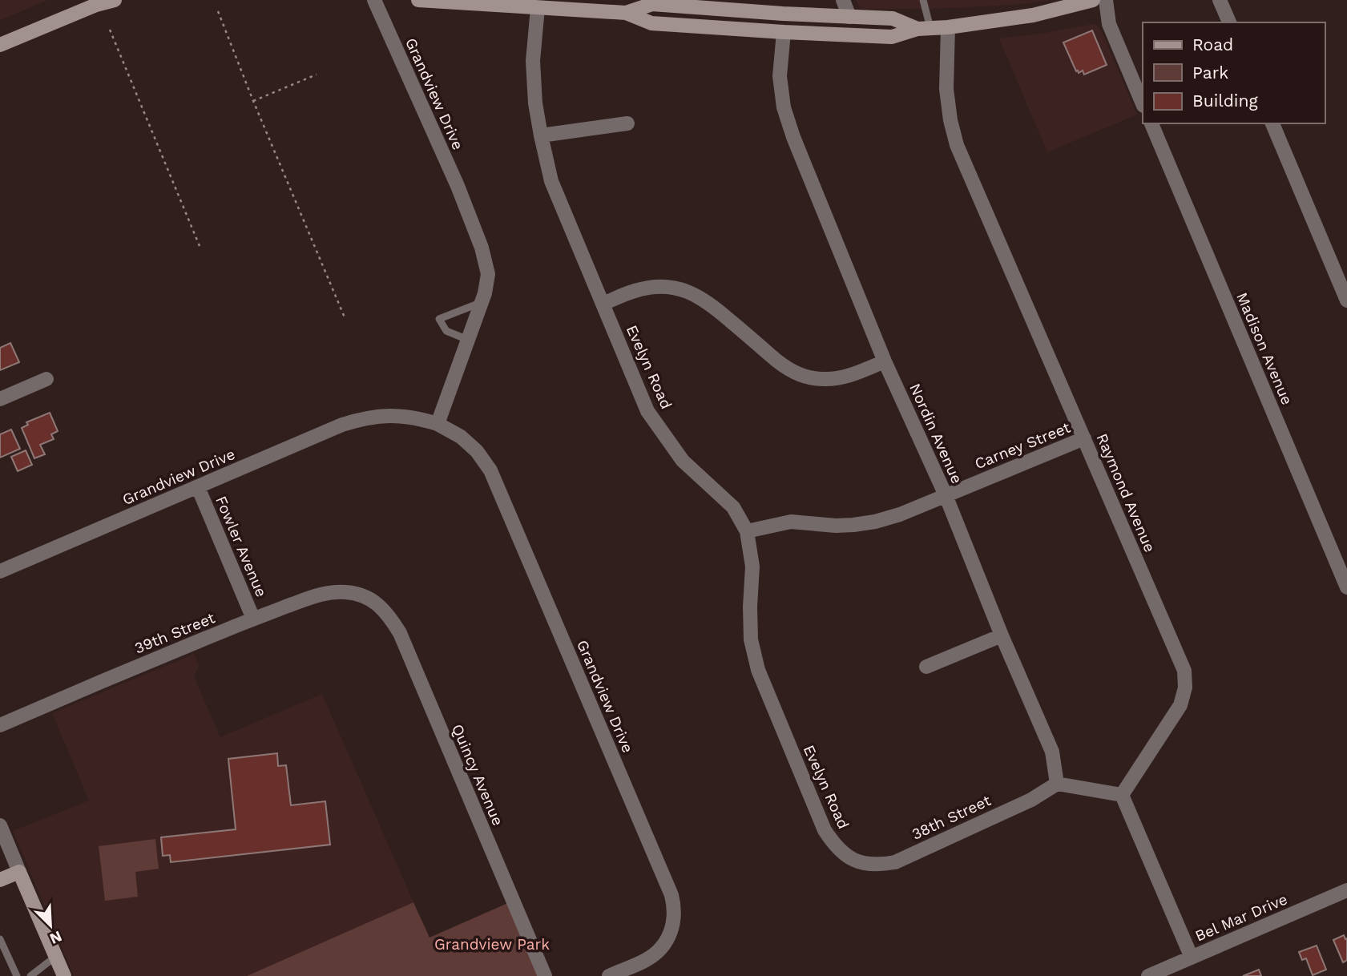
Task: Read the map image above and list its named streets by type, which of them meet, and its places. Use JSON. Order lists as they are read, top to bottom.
{
  "streets": {
    "street": [
      "Grandview Drive",
      "Madison Avenue",
      "Evelyn Road",
      "Nordin Avenue",
      "Carney Street",
      "Raymond Avenue",
      "Fowler Avenue",
      "39th Street",
      "Quincy Avenue",
      "38th Street",
      "Bel Mar Drive"
    ]
  },
  "crossings": [
    ["Grandview Drive", "Fowler Avenue"],
    ["Evelyn Road", "Carney Street"],
    ["Evelyn Road", "38th Street"],
    ["Nordin Avenue", "Carney Street"],
    ["Nordin Avenue", "38th Street"],
    ["Carney Street", "Raymond Avenue"],
    ["Fowler Avenue", "39th Street"],
    ["39th Street", "Quincy Avenue"]
  ],
  "parks": ["Grandview Park"],
  "legend": ["Road", "Park", "Building"],
  "north": "bottom right"
}
